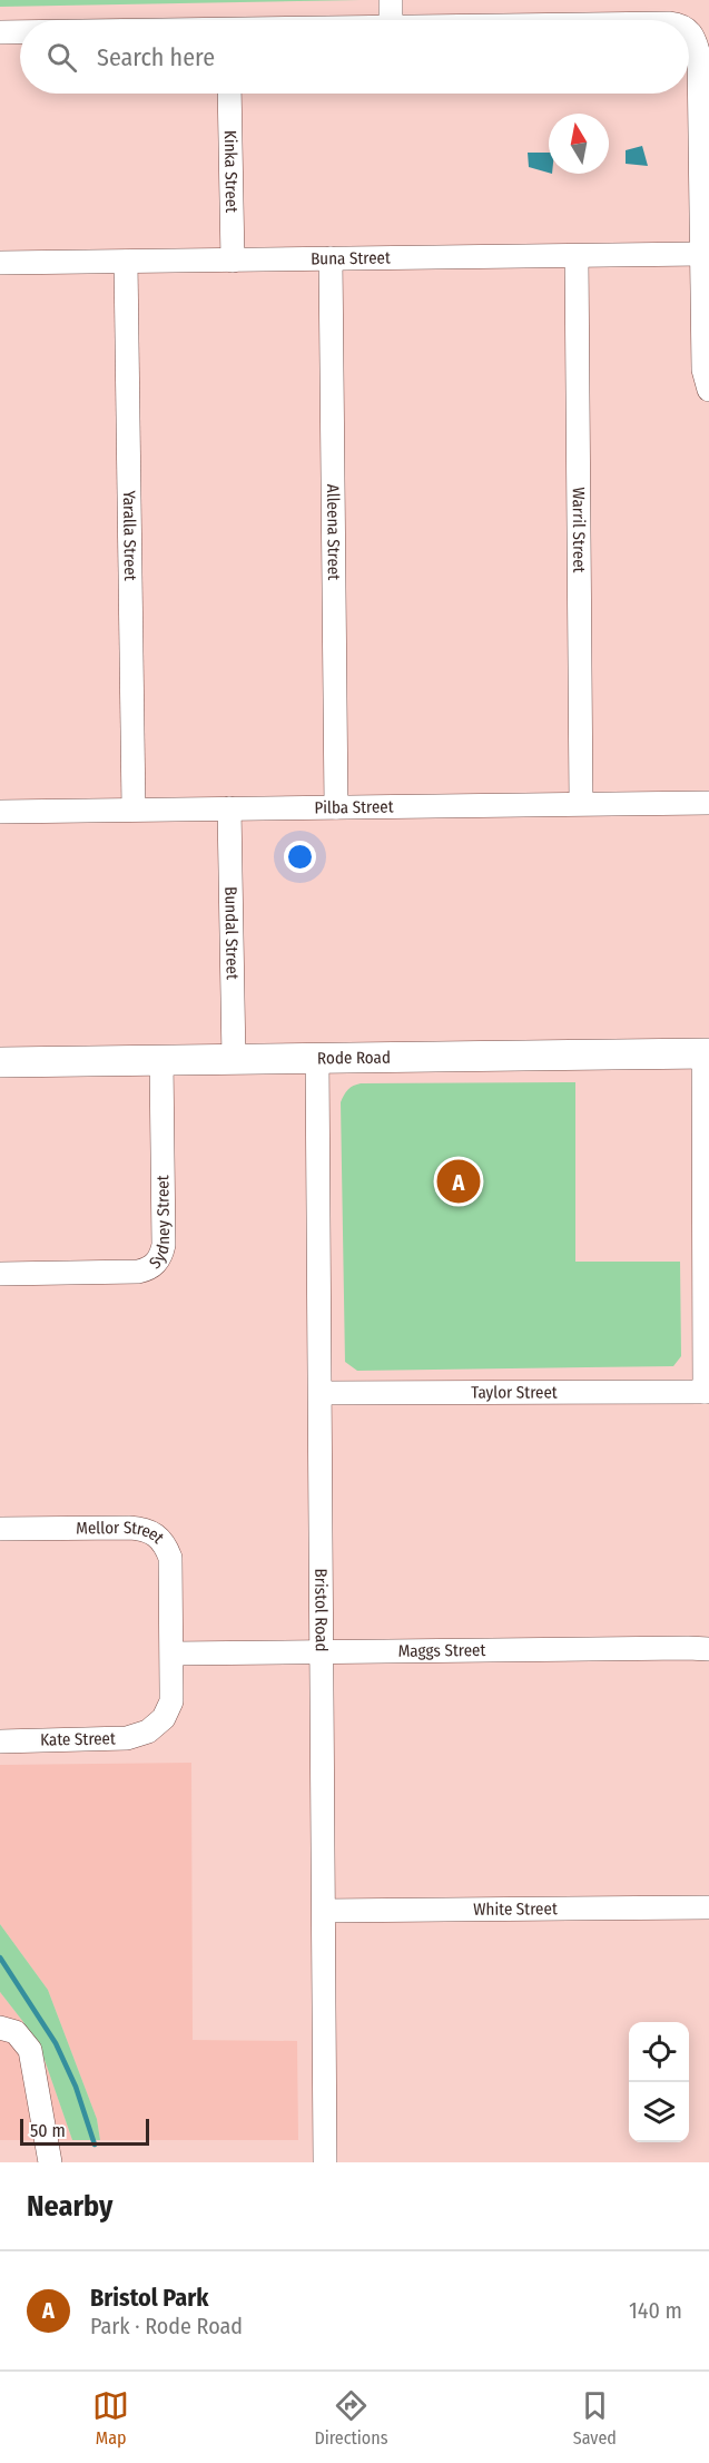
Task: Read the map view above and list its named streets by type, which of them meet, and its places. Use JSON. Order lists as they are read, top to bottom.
{
  "streets": {
    "main road": ["Rode Road"],
    "street": [
      "Kinka Street",
      "Buna Street",
      "Warril Street",
      "Alleena Street",
      "Yaralla Street",
      "Pilba Street",
      "Bundal Street",
      "Sydney Street",
      "Taylor Street",
      "Mellor Street",
      "Bristol Road",
      "Maggs Street",
      "Kate Street",
      "White Street"
    ]
  },
  "crossings": [
    ["Kinka Street", "Buna Street"],
    ["Buna Street", "Warril Street"],
    ["Buna Street", "Alleena Street"],
    ["Buna Street", "Yaralla Street"],
    ["Warril Street", "Pilba Street"],
    ["Alleena Street", "Pilba Street"],
    ["Yaralla Street", "Pilba Street"],
    ["Pilba Street", "Bundal Street"],
    ["Bundal Street", "Rode Road"],
    ["Rode Road", "Sydney Street"],
    ["Rode Road", "Bristol Road"],
    ["Taylor Street", "Bristol Road"],
    ["Mellor Street", "Maggs Street"],
    ["Mellor Street", "Kate Street"],
    ["Bristol Road", "Maggs Street"],
    ["Bristol Road", "White Street"],
    ["Maggs Street", "Kate Street"]
  ],
  "scale_bar": "50 m",
  "north": "top",
  "page": {
    "search": "Search here",
    "pins": "A",
    "scale": "50 m",
    "heading": "Nearby",
    "list": [
      {
        "mark": "A",
        "name": "Bristol Park",
        "note": "Park · Rode Road",
        "value": "140 m"
      }
    ],
    "nav": ["Map", "Directions", "Saved"]
  }
}
